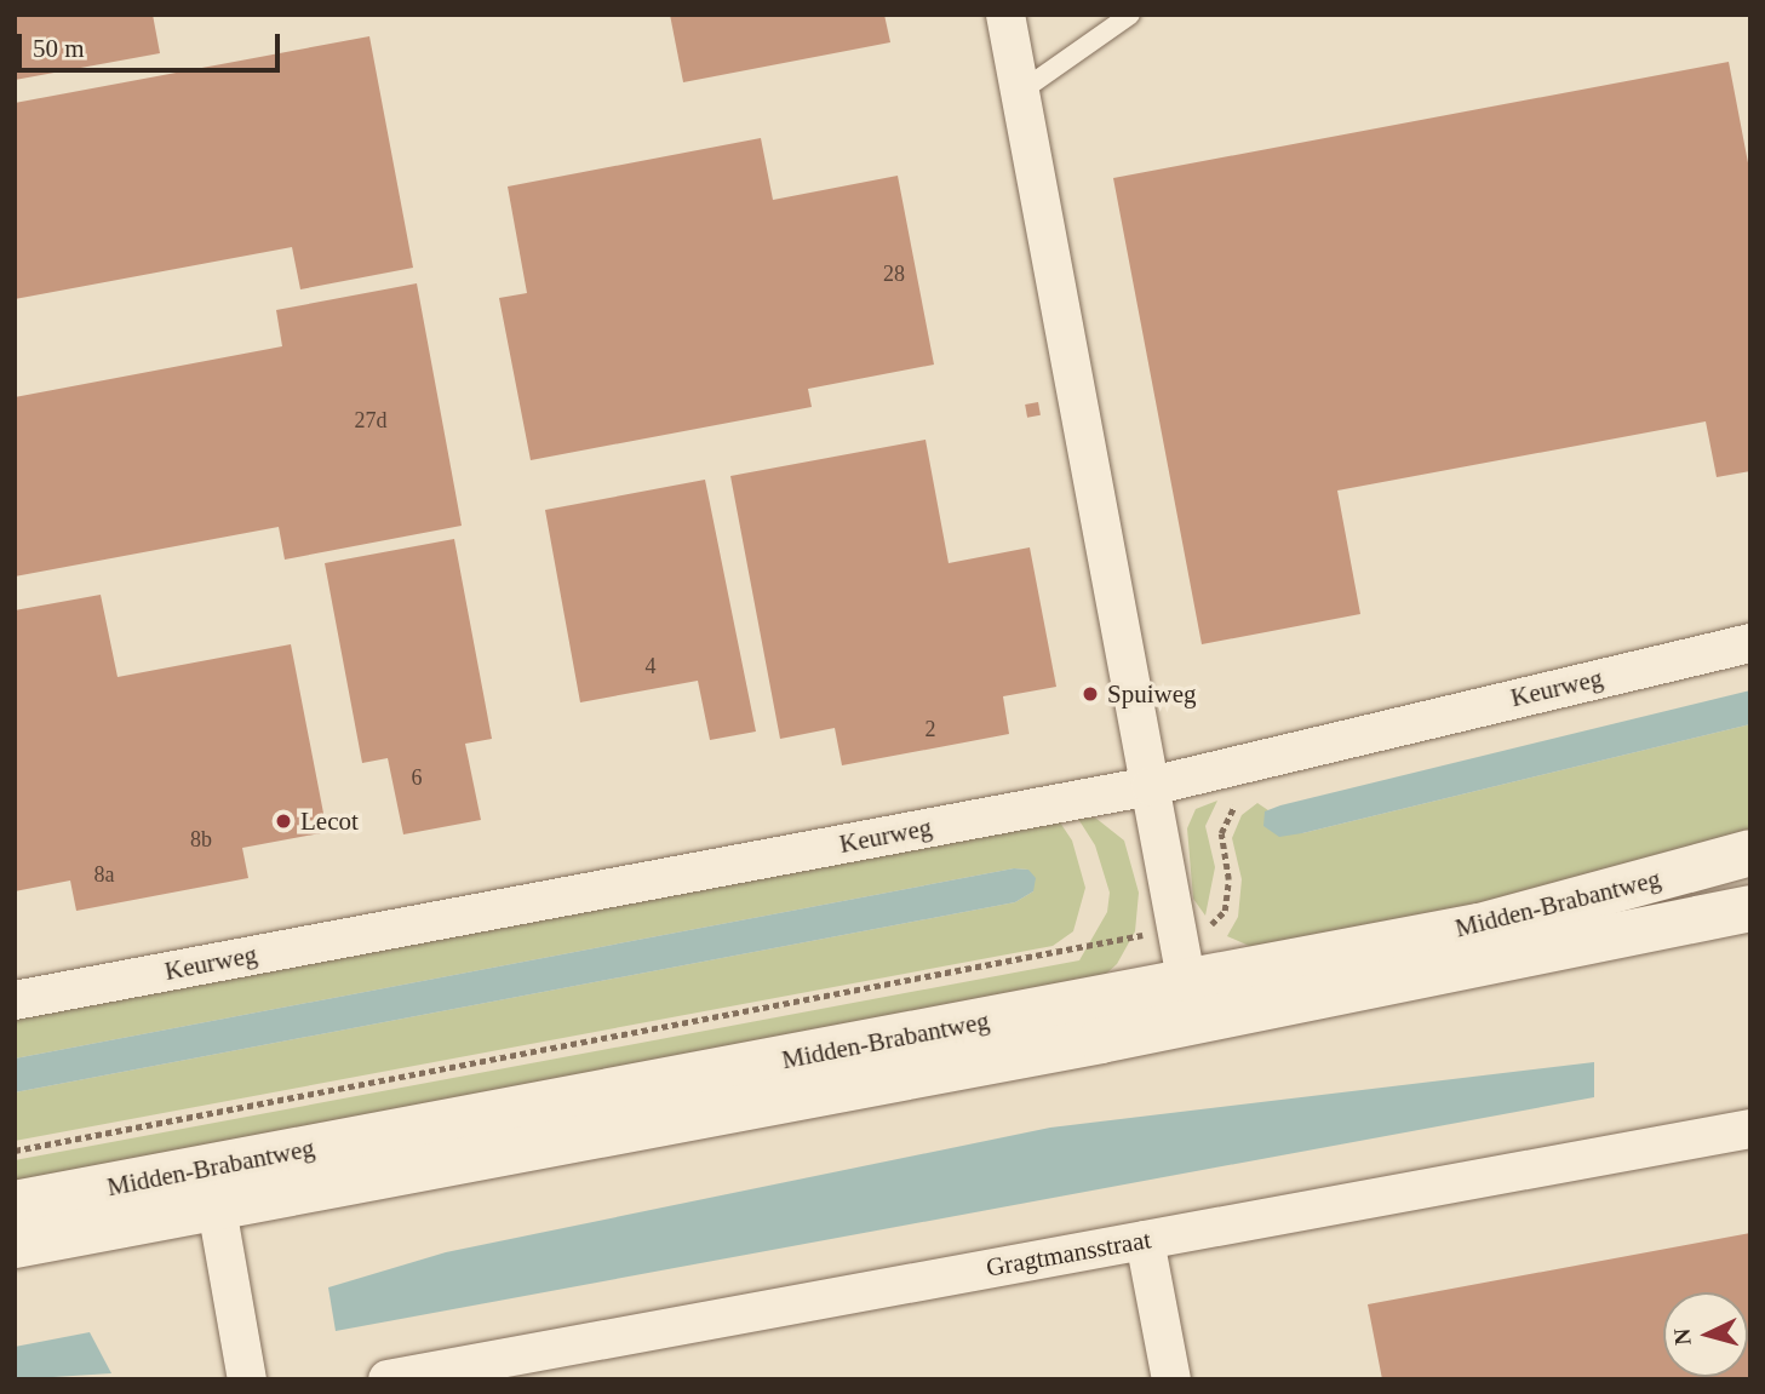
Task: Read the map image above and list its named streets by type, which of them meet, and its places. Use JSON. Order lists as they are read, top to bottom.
{
  "streets": {
    "street": ["Keurweg", "Midden-Brabantweg", "Gragtmansstraat"]
  },
  "crossings": [
    ["Keurweg", "Midden-Brabantweg"]
  ],
  "places": ["Spuiweg", "Lecot"],
  "house_numbers": [
    "28",
    "27d",
    "4",
    "2",
    "6",
    "8b",
    "8a"
  ],
  "scale_bar": "50 m",
  "north": "left"
}
